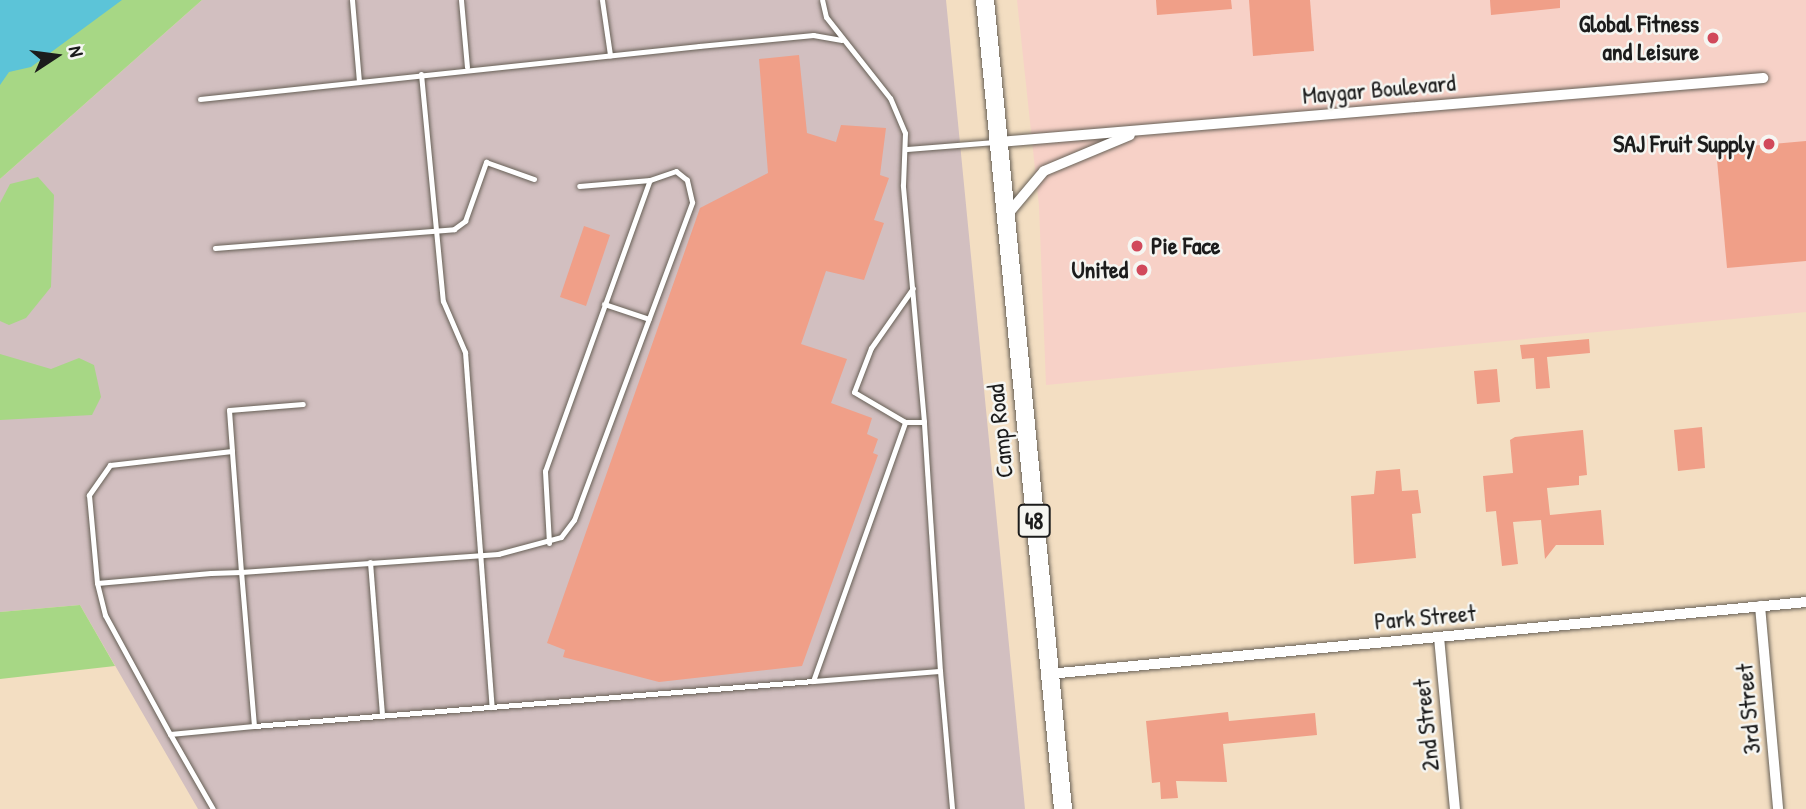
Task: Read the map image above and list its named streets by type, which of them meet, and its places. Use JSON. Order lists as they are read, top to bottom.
{
  "streets": {
    "main road": ["Camp Road", "48"],
    "street": [
      "Maygar Boulevard",
      "Park Street",
      "3rd Street",
      "2nd Street"
    ]
  },
  "crossings": [
    ["Maygar Boulevard", "Camp Road"],
    ["Camp Road", "Park Street"],
    ["Park Street", "3rd Street"],
    ["Park Street", "2nd Street"]
  ],
  "places": [
    "Global Fitness and Leisure",
    "SAJ Fruit Supply",
    "Pie Face",
    "United"
  ],
  "north": "right"
}
